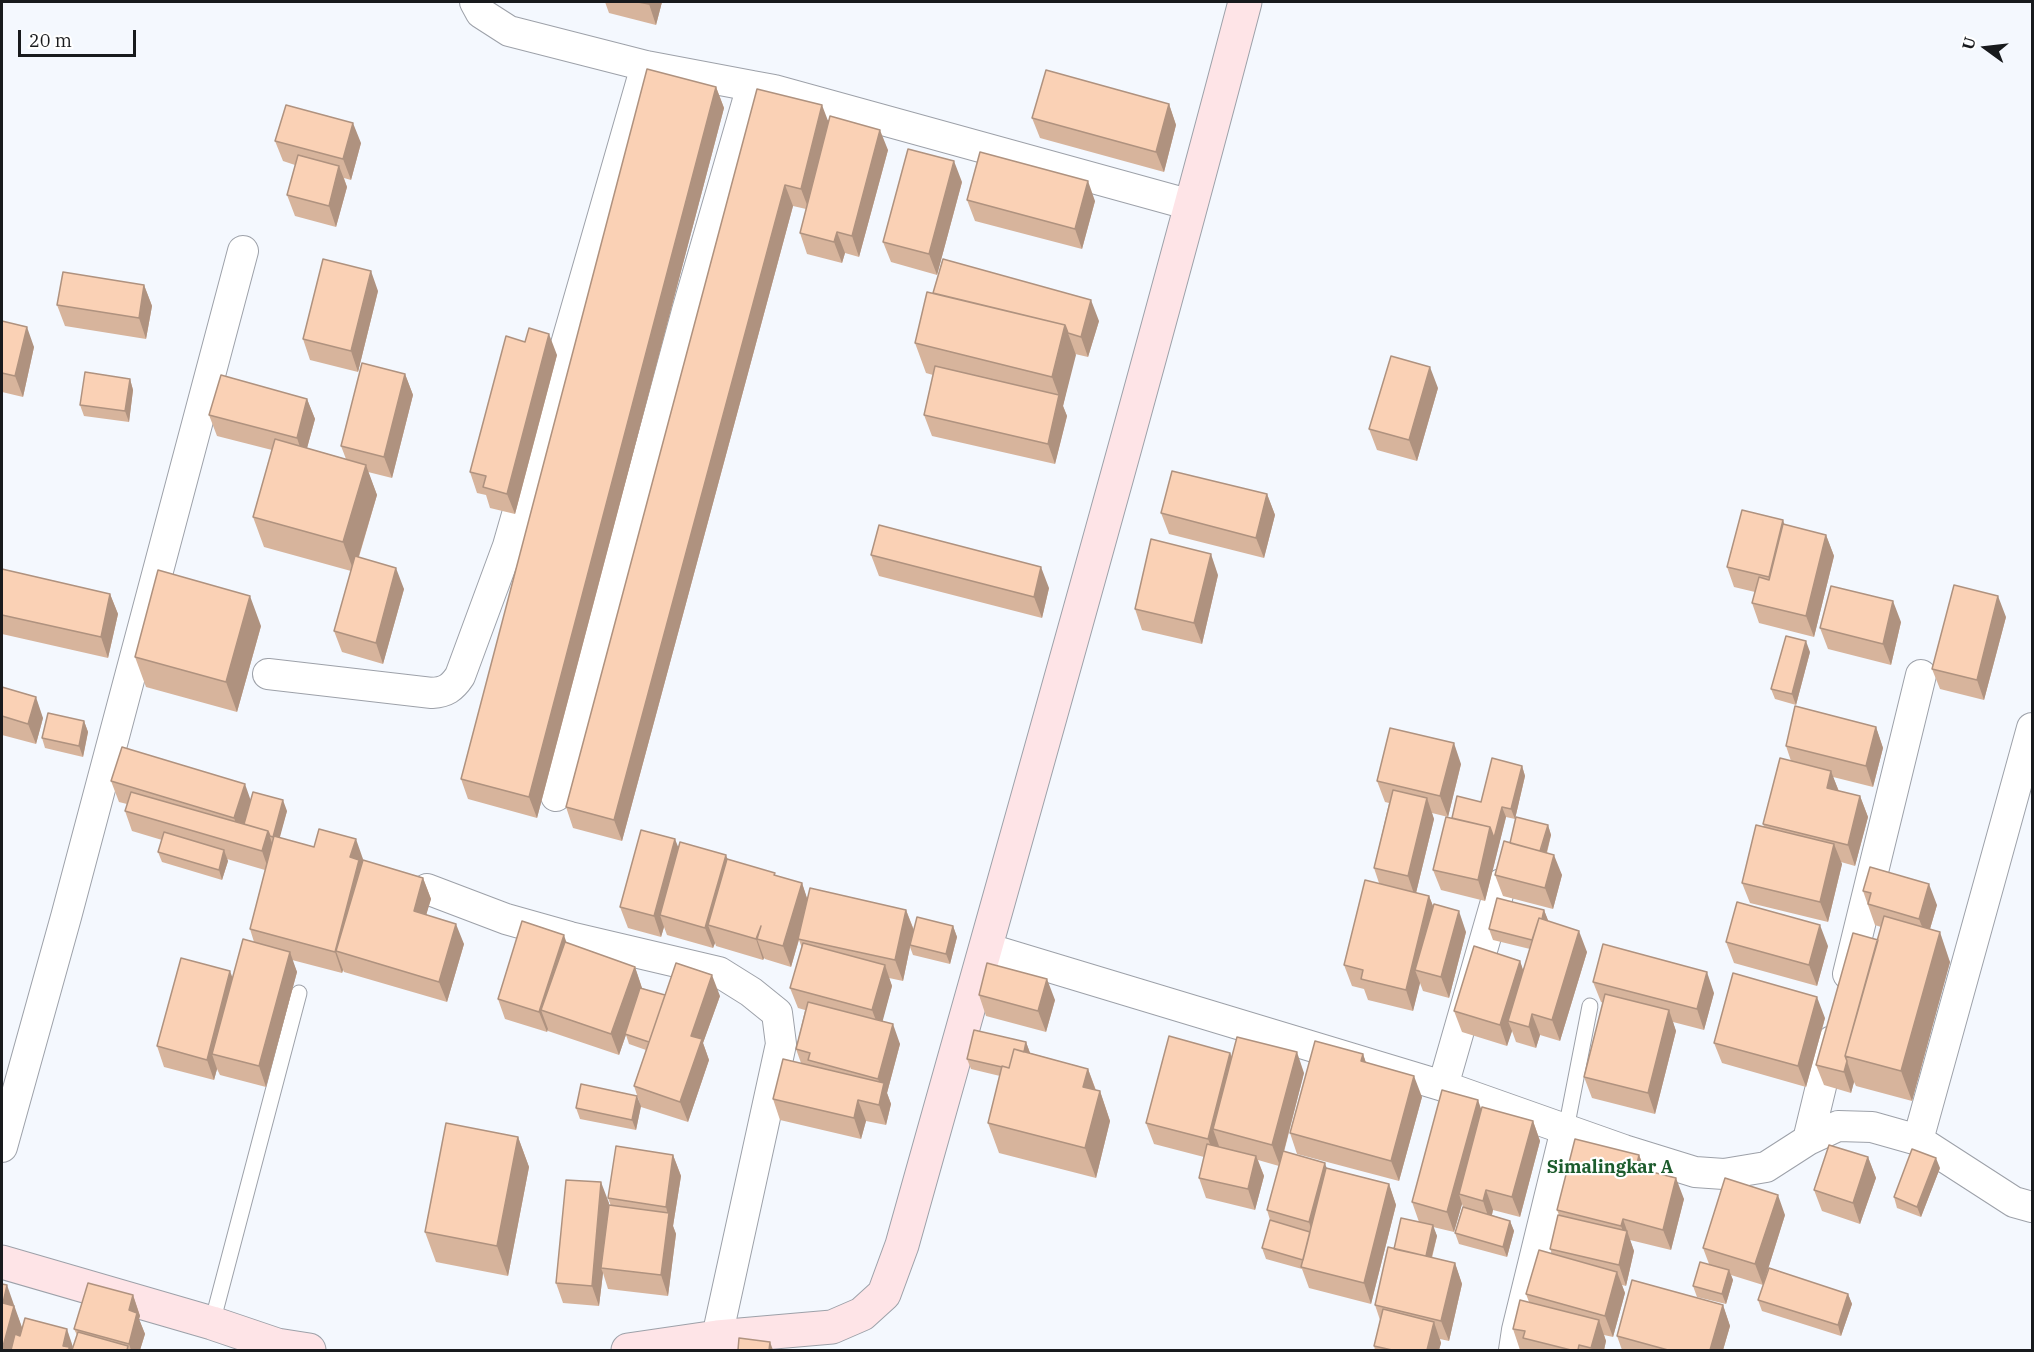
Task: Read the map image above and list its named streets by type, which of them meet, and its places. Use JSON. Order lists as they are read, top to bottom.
{
  "districts": ["Simalingkar A"],
  "scale_bar": "20 m",
  "north": "left"
}
